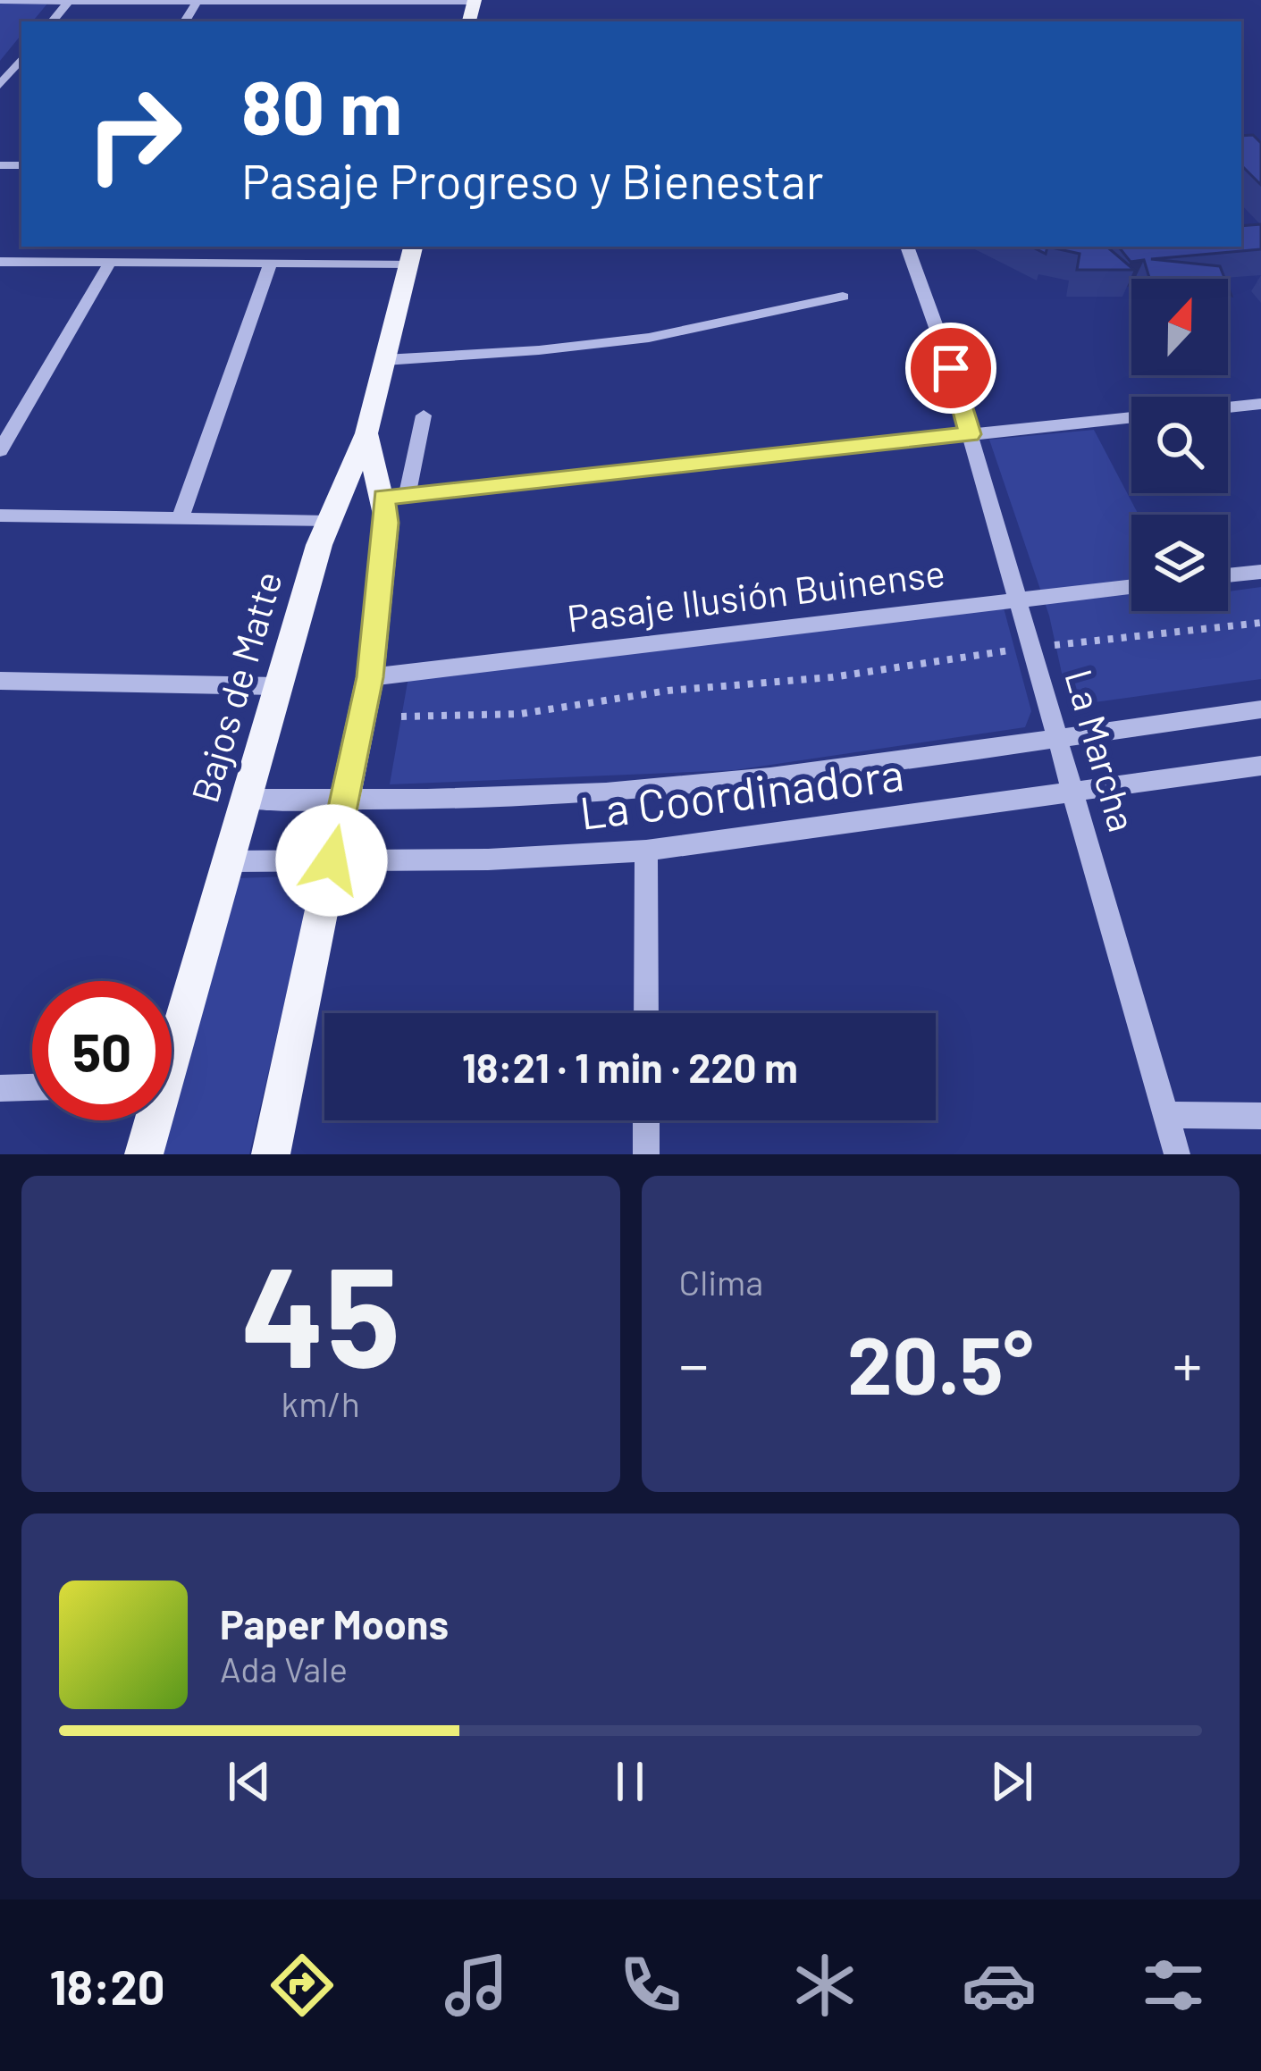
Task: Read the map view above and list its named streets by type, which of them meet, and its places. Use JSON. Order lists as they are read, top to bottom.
{
  "streets": {
    "main road": ["Bajos de Matte"],
    "street": ["Pasaje Ilusión Buinense", "La Marcha", "La Coordinadora"]
  },
  "crossings": [
    ["Pasaje Ilusión Buinense", "La Marcha"],
    ["Bajos de Matte", "La Coordinadora"],
    ["La Marcha", "La Coordinadora"]
  ],
  "north": "top",
  "page": {
    "turn": ["80 m", "Pasaje Progreso y Bienestar"],
    "limit": "50",
    "trip": "18:21 · 1 min · 220 m",
    "tile": [
      ["45", "km/h"],
      "Clima"
    ],
    "heat": ["−", "20.5°", "+"],
    "song": ["Paper Moons", "Ada Vale"],
    "tabs": "18:20"
  }
}
